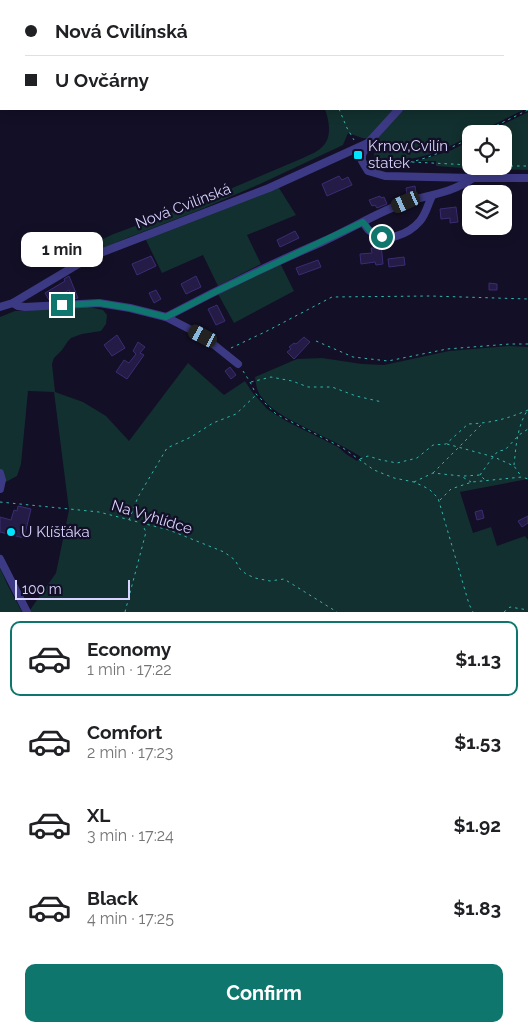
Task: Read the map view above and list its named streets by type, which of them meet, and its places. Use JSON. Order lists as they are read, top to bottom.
{
  "streets": {
    "street": ["Nová Cvilínská"],
    "path": ["Na Vyhlídce"]
  },
  "places": {
    "transit": ["Krnov,Cvilín statek"],
    "other": ["U Klíšťáka"]
  },
  "scale_bar": "100 m",
  "page": {
    "banner": ["Nová Cvilínská", "U Ovčárny"],
    "bubble": "1 min",
    "scale": "100 m",
    "list": [
      {
        "name": "Economy",
        "note": "1 min · 17:22",
        "value": "$1.13"
      },
      {
        "name": "Comfort",
        "note": "2 min · 17:23",
        "value": "$1.53"
      },
      {
        "name": "XL",
        "note": "3 min · 17:24",
        "value": "$1.92"
      },
      {
        "name": "Black",
        "note": "4 min · 17:25",
        "value": "$1.83"
      }
    ],
    "buttons": "Confirm"
  }
}
